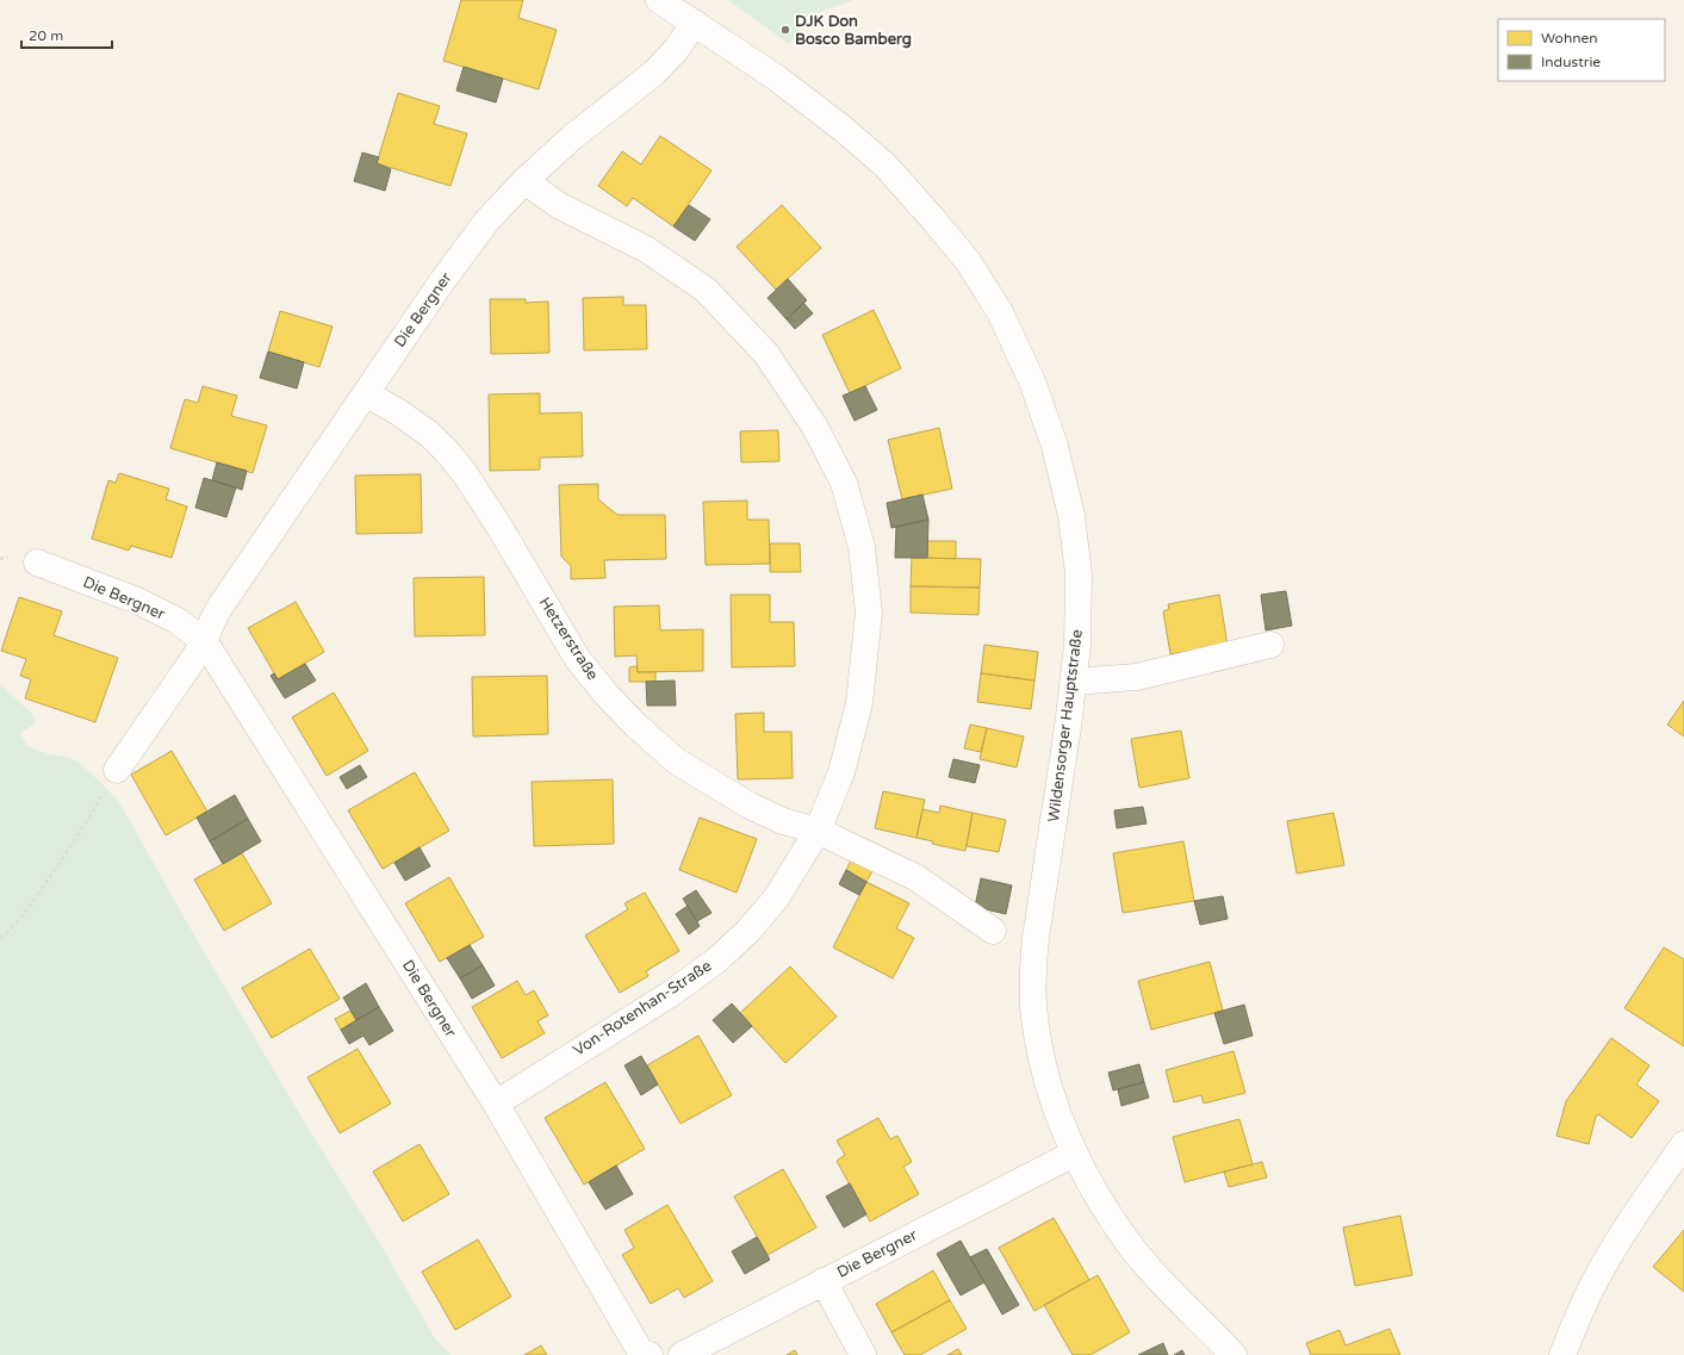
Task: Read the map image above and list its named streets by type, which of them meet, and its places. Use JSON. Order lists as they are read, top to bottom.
{
  "streets": {
    "street": [
      "Die Bergner",
      "Hetzerstraße",
      "Wildensorger Hauptstraße",
      "Von-Rotenhan-Straße"
    ]
  },
  "crossings": [
    ["Die Bergner", "Hetzerstraße"],
    ["Die Bergner", "Wildensorger Hauptstraße"],
    ["Die Bergner", "Von-Rotenhan-Straße"],
    ["Hetzerstraße", "Von-Rotenhan-Straße"]
  ],
  "places": ["DJK Don Bosco Bamberg"],
  "legend": ["Wohnen", "Industrie"],
  "scale_bar": "20 m"
}
